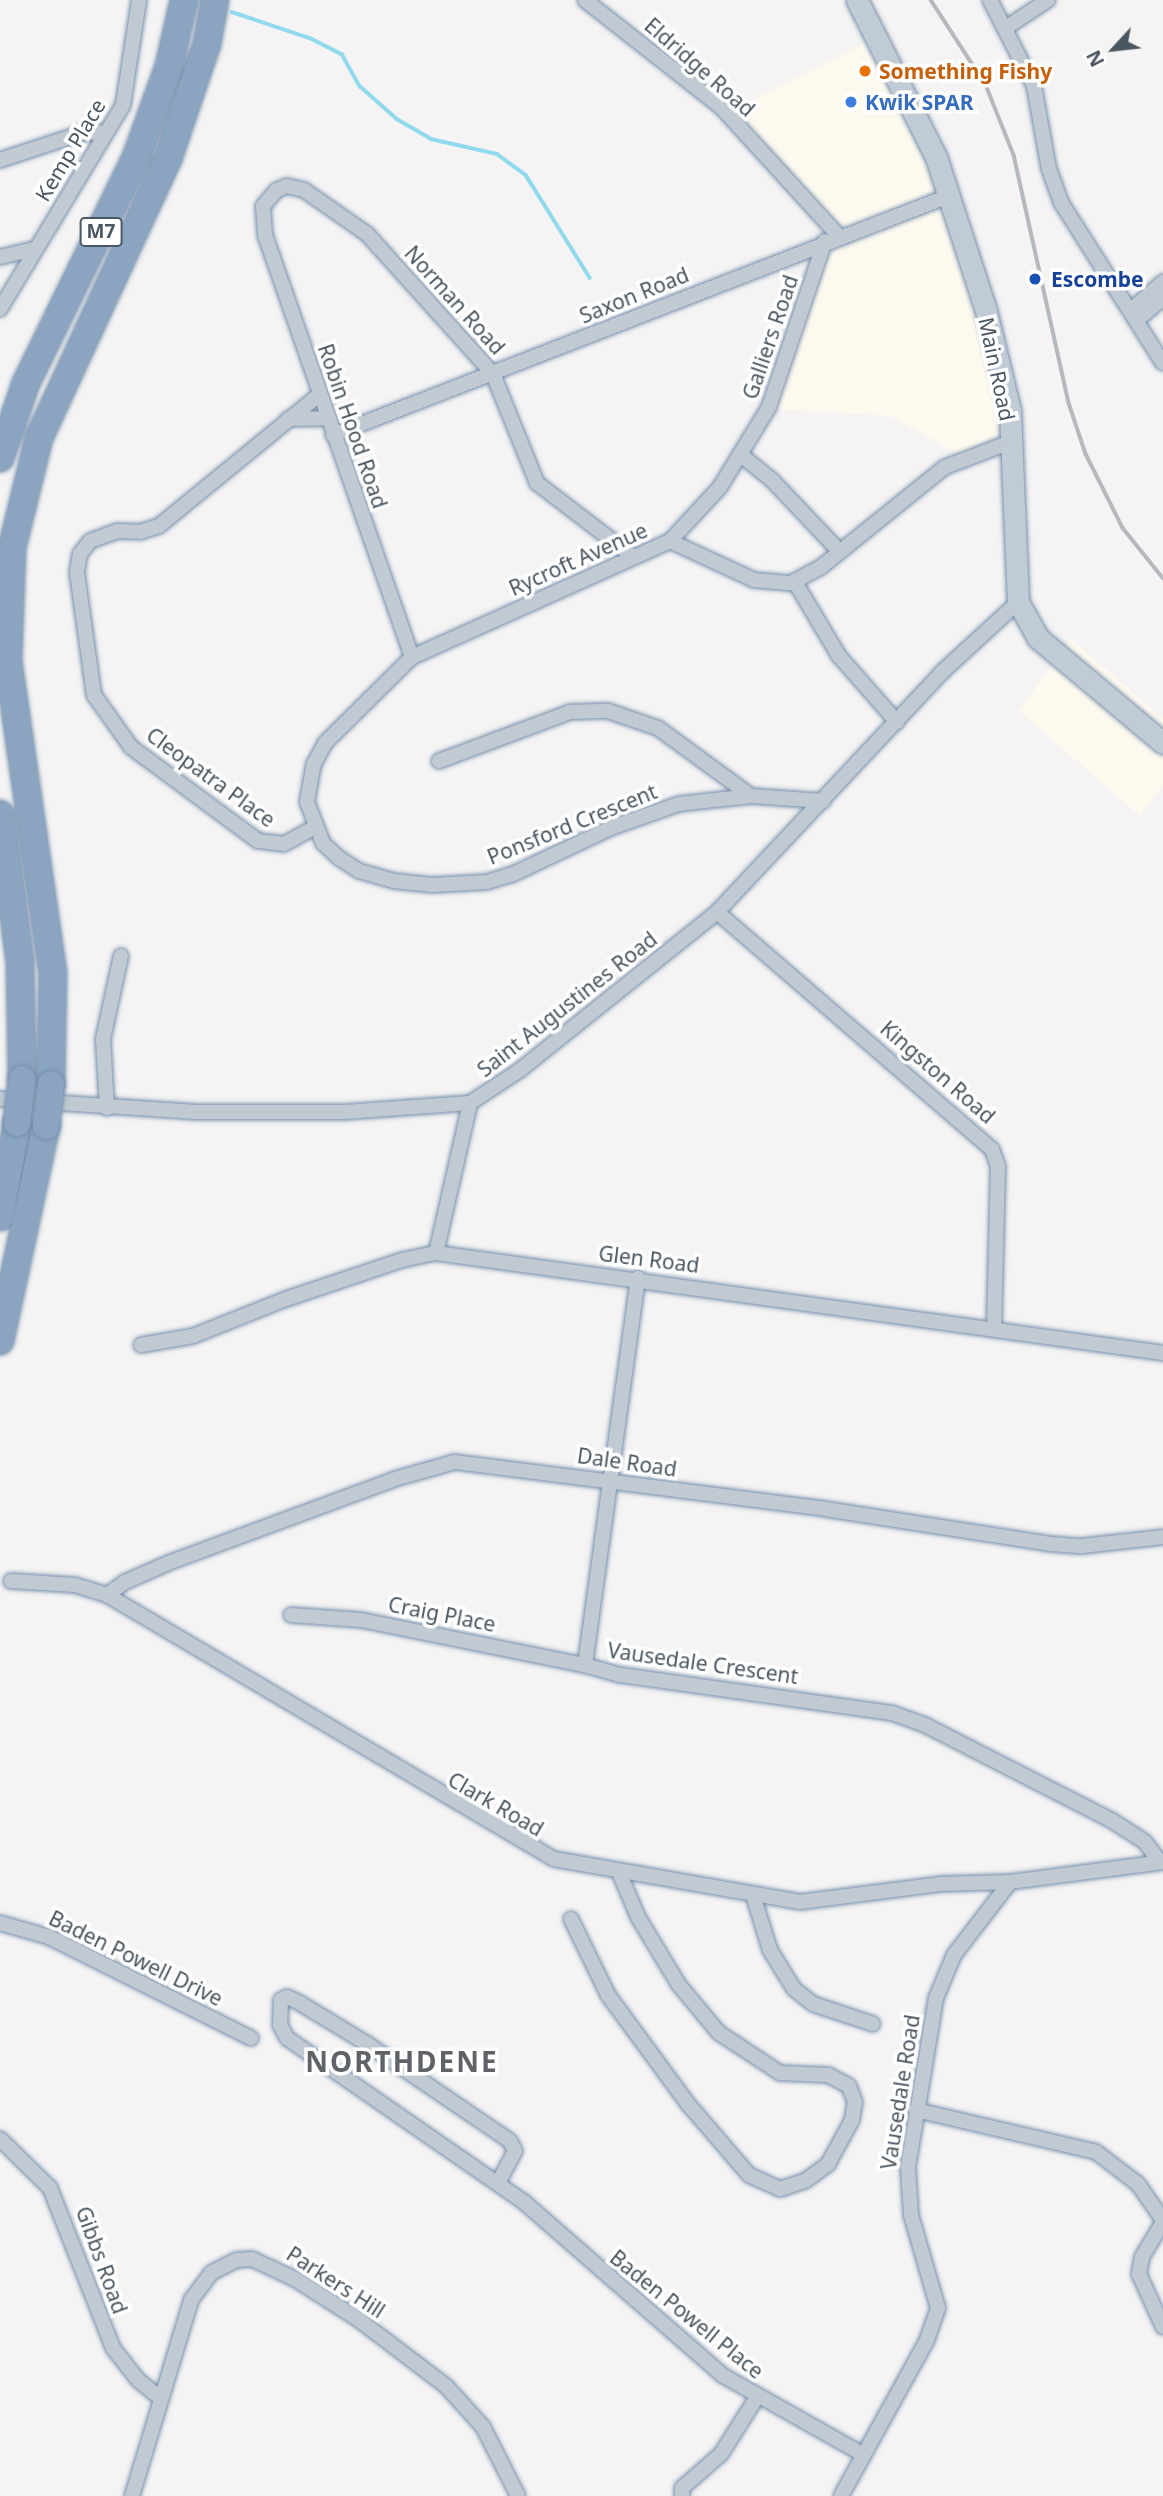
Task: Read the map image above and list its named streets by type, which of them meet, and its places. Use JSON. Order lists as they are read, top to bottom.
{
  "streets": {
    "highway": ["M7"],
    "main road": ["Main Road"],
    "street": [
      "Eldridge Road",
      "Kemp Place",
      "Saxon Road",
      "Norman Road",
      "Galliers Road",
      "Robin Hood Road",
      "Rycroft Avenue",
      "Cleopatra Place",
      "Ponsford Crescent",
      "Saint Augustines Road",
      "Kingston Road",
      "Glen Road",
      "Dale Road",
      "Craig Place",
      "Vausedale Crescent",
      "Clark Road",
      "Baden Powell Drive",
      "Vausedale Road",
      "Gibbs Road",
      "Parkers Hill",
      "Baden Powell Place"
    ]
  },
  "crossings": [
    ["Eldridge Road", "Saxon Road"],
    ["Eldridge Road", "Galliers Road"],
    ["Saxon Road", "Norman Road"],
    ["Saxon Road", "Galliers Road"],
    ["Saxon Road", "Main Road"],
    ["Saxon Road", "Robin Hood Road"],
    ["Norman Road", "Robin Hood Road"],
    ["Norman Road", "Rycroft Avenue"],
    ["Galliers Road", "Rycroft Avenue"],
    ["Main Road", "Saint Augustines Road"],
    ["Robin Hood Road", "Rycroft Avenue"],
    ["Rycroft Avenue", "Cleopatra Place"],
    ["Rycroft Avenue", "Ponsford Crescent"],
    ["Cleopatra Place", "Ponsford Crescent"],
    ["Ponsford Crescent", "Saint Augustines Road"],
    ["Saint Augustines Road", "Kingston Road"],
    ["Kingston Road", "Glen Road"],
    ["Glen Road", "Vausedale Crescent"],
    ["Dale Road", "Vausedale Crescent"],
    ["Dale Road", "Clark Road"],
    ["Craig Place", "Vausedale Crescent"],
    ["Clark Road", "Vausedale Road"],
    ["Vausedale Road", "Baden Powell Place"],
    ["Gibbs Road", "Parkers Hill"]
  ],
  "districts": ["NORTHDENE"],
  "places": ["Something Fishy", "Kwik SPAR", "Escombe"],
  "north": "bottom left"
}
